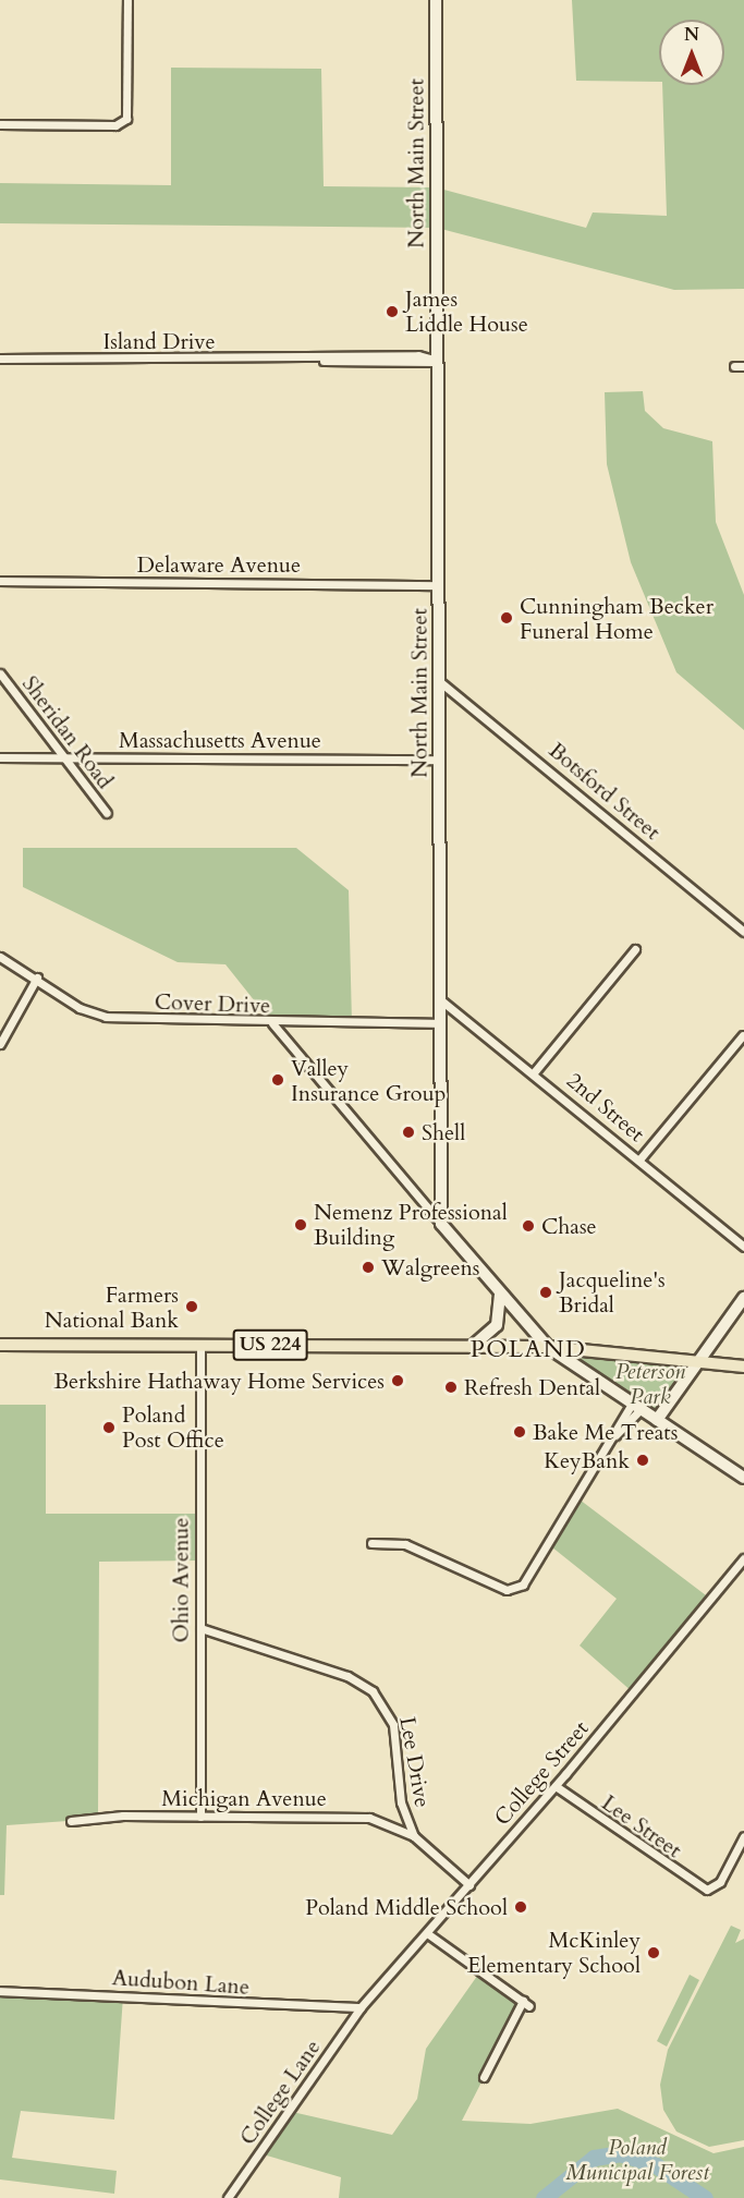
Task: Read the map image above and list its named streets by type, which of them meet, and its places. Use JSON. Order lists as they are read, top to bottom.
{
  "streets": {
    "main road": ["North Main Street", "US 224"],
    "street": [
      "Island Drive",
      "Delaware Avenue",
      "Sheridan Road",
      "Massachusetts Avenue",
      "Botsford Street",
      "Cover Drive",
      "2nd Street",
      "Ohio Avenue",
      "Lee Drive",
      "College Street",
      "Michigan Avenue",
      "Lee Street",
      "Audubon Lane",
      "College Lane"
    ]
  },
  "crossings": [
    ["North Main Street", "Island Drive"],
    ["North Main Street", "Delaware Avenue"],
    ["North Main Street", "Massachusetts Avenue"],
    ["North Main Street", "Botsford Street"],
    ["North Main Street", "Cover Drive"],
    ["North Main Street", "2nd Street"],
    ["Sheridan Road", "Massachusetts Avenue"],
    ["US 224", "Ohio Avenue"],
    ["Ohio Avenue", "Lee Drive"],
    ["Ohio Avenue", "Michigan Avenue"],
    ["Lee Drive", "College Street"],
    ["Lee Drive", "Michigan Avenue"],
    ["College Street", "Lee Street"],
    ["College Street", "Audubon Lane"],
    ["College Street", "College Lane"],
    ["Audubon Lane", "College Lane"]
  ],
  "districts": ["POLAND"],
  "parks": ["Peterson Park", "Poland Municipal Forest"],
  "places": [
    "James Liddle House",
    "Cunningham Becker Funeral Home",
    "Valley Insurance Group",
    "Shell",
    "Nemenz Professional Building",
    "Chase",
    "Walgreens",
    "Jacqueline's Bridal",
    "Farmers National Bank",
    "Berkshire Hathaway Home Services",
    "Refresh Dental",
    "Poland Post Office",
    "Bake Me Treats",
    "KeyBank",
    "Poland Middle School",
    "McKinley Elementary School"
  ],
  "north": "top"
}
